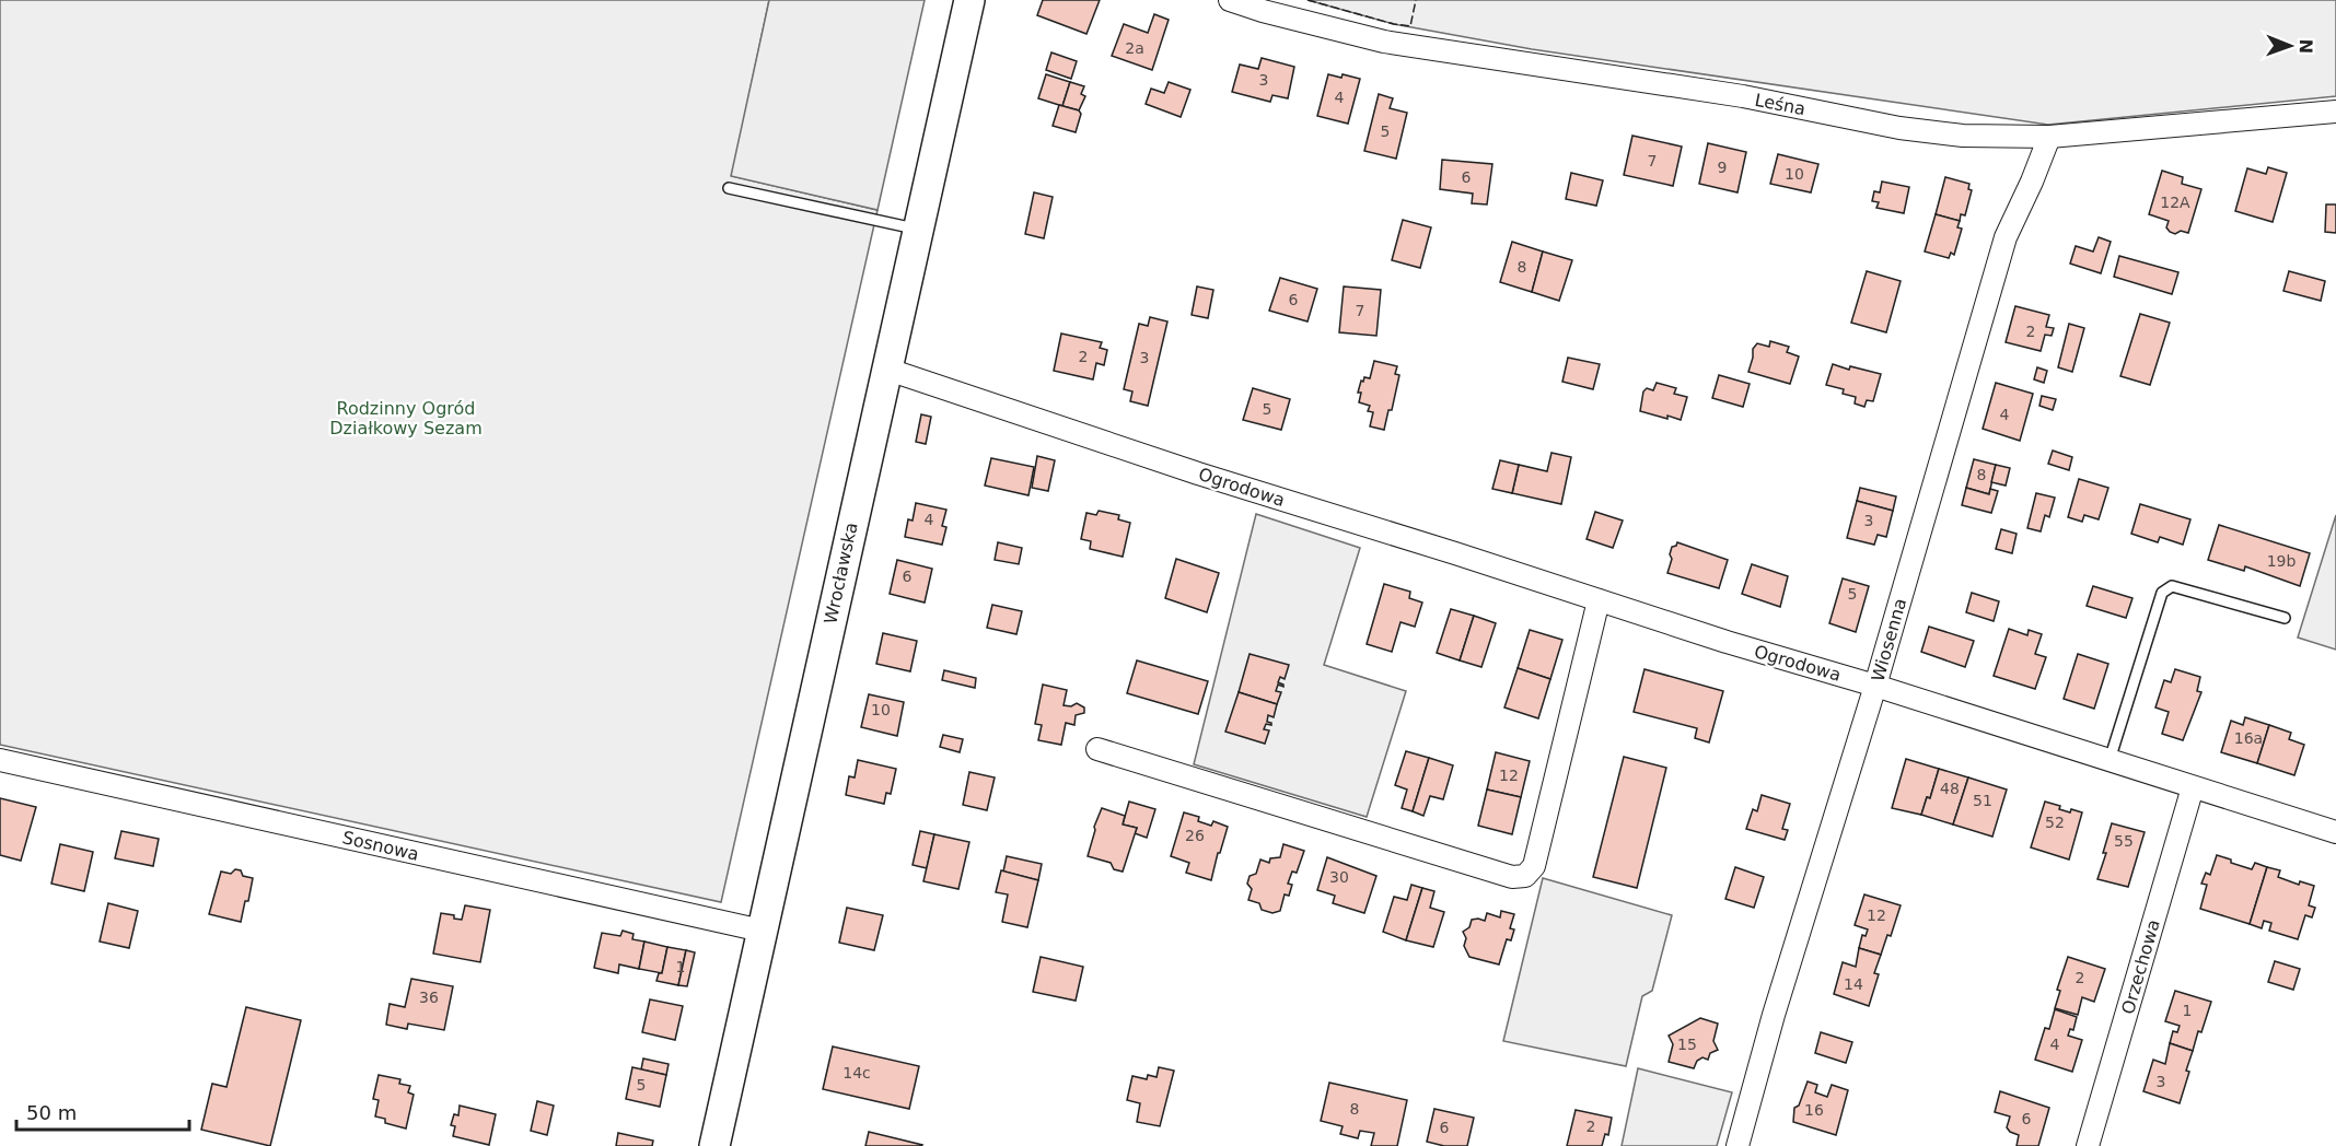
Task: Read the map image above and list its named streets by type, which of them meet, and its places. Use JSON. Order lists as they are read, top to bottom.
{
  "streets": {
    "street": [
      "Leśna",
      "Ogrodowa",
      "Wrocławska",
      "Wiosenna",
      "Sosnowa",
      "Orzechowa"
    ]
  },
  "crossings": [
    ["Leśna", "Wiosenna"],
    ["Ogrodowa", "Wrocławska"],
    ["Ogrodowa", "Wiosenna"],
    ["Ogrodowa", "Orzechowa"],
    ["Wrocławska", "Sosnowa"]
  ],
  "parks": ["Rodzinny Ogród Działkowy Sezam"],
  "house_numbers": [
    "2a",
    "3",
    "4",
    "5",
    "7",
    "9",
    "10",
    "6",
    "12A",
    "8",
    "6",
    "7",
    "2",
    "2",
    "3",
    "5",
    "4",
    "8",
    "4",
    "3",
    "19b",
    "6",
    "5",
    "10",
    "16a",
    "12",
    "48",
    "51",
    "52",
    "26",
    "55",
    "30",
    "12",
    "1",
    "2",
    "14",
    "36",
    "1",
    "15",
    "4",
    "14c",
    "3",
    "5",
    "8",
    "16",
    "6",
    "2",
    "6"
  ],
  "scale_bar": "50 m",
  "north": "right"
}
